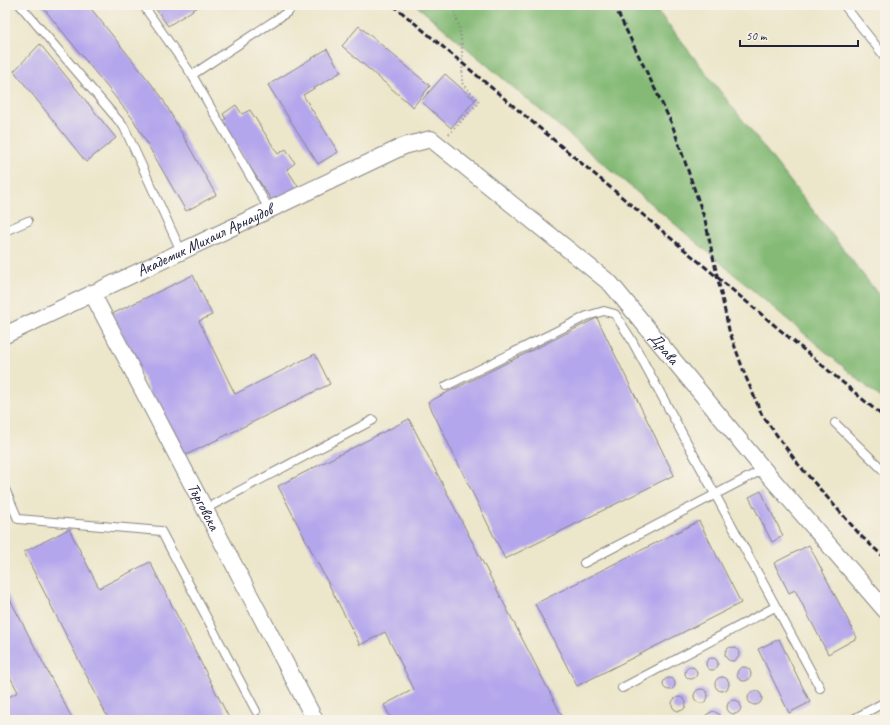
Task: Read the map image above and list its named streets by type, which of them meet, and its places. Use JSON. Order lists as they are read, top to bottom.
{
  "streets": {
    "street": ["Академик Михаил Арнаудов", "Драва", "Търговска"]
  },
  "crossings": [
    ["Академик Михаил Арнаудов", "Драва"],
    ["Академик Михаил Арнаудов", "Търговска"]
  ],
  "scale_bar": "50 m"
}
